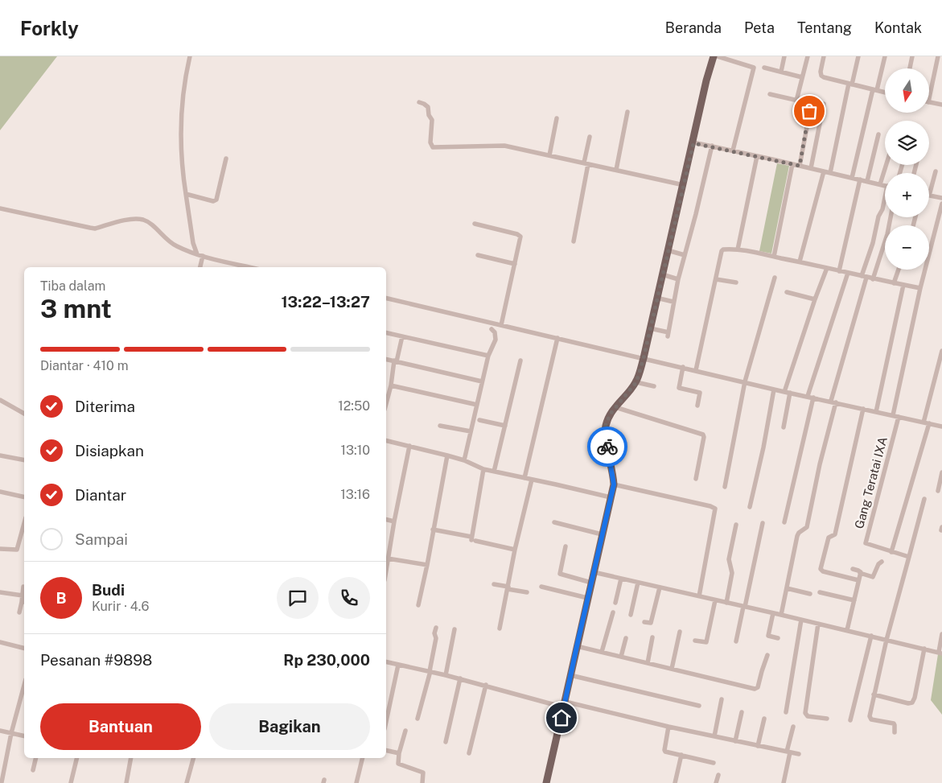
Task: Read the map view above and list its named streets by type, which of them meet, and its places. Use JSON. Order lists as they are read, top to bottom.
{
  "streets": {
    "street": ["Gang Teratai IXA"]
  },
  "north": "bottom",
  "page": {
    "header": "Forkly",
    "nav": [
      "Beranda",
      "Peta",
      "Tentang",
      "Kontak"
    ],
    "map_buttons": ["+", "−"],
    "heading": ["3 mnt", "Tiba dalam", "13:22–13:27"],
    "panel": [
      "Budi",
      "Kurir · 4.6",
      "Pesanan #9898",
      "Rp 230,000"
    ],
    "bar": "Diantar · 410 m",
    "list": [
      ["Diterima", "12:50"],
      ["Disiapkan", "13:10"],
      ["Diantar", "13:16"],
      "Sampai"
    ],
    "round": "B",
    "buttons": ["Bantuan", "Bagikan"]
  }
}
